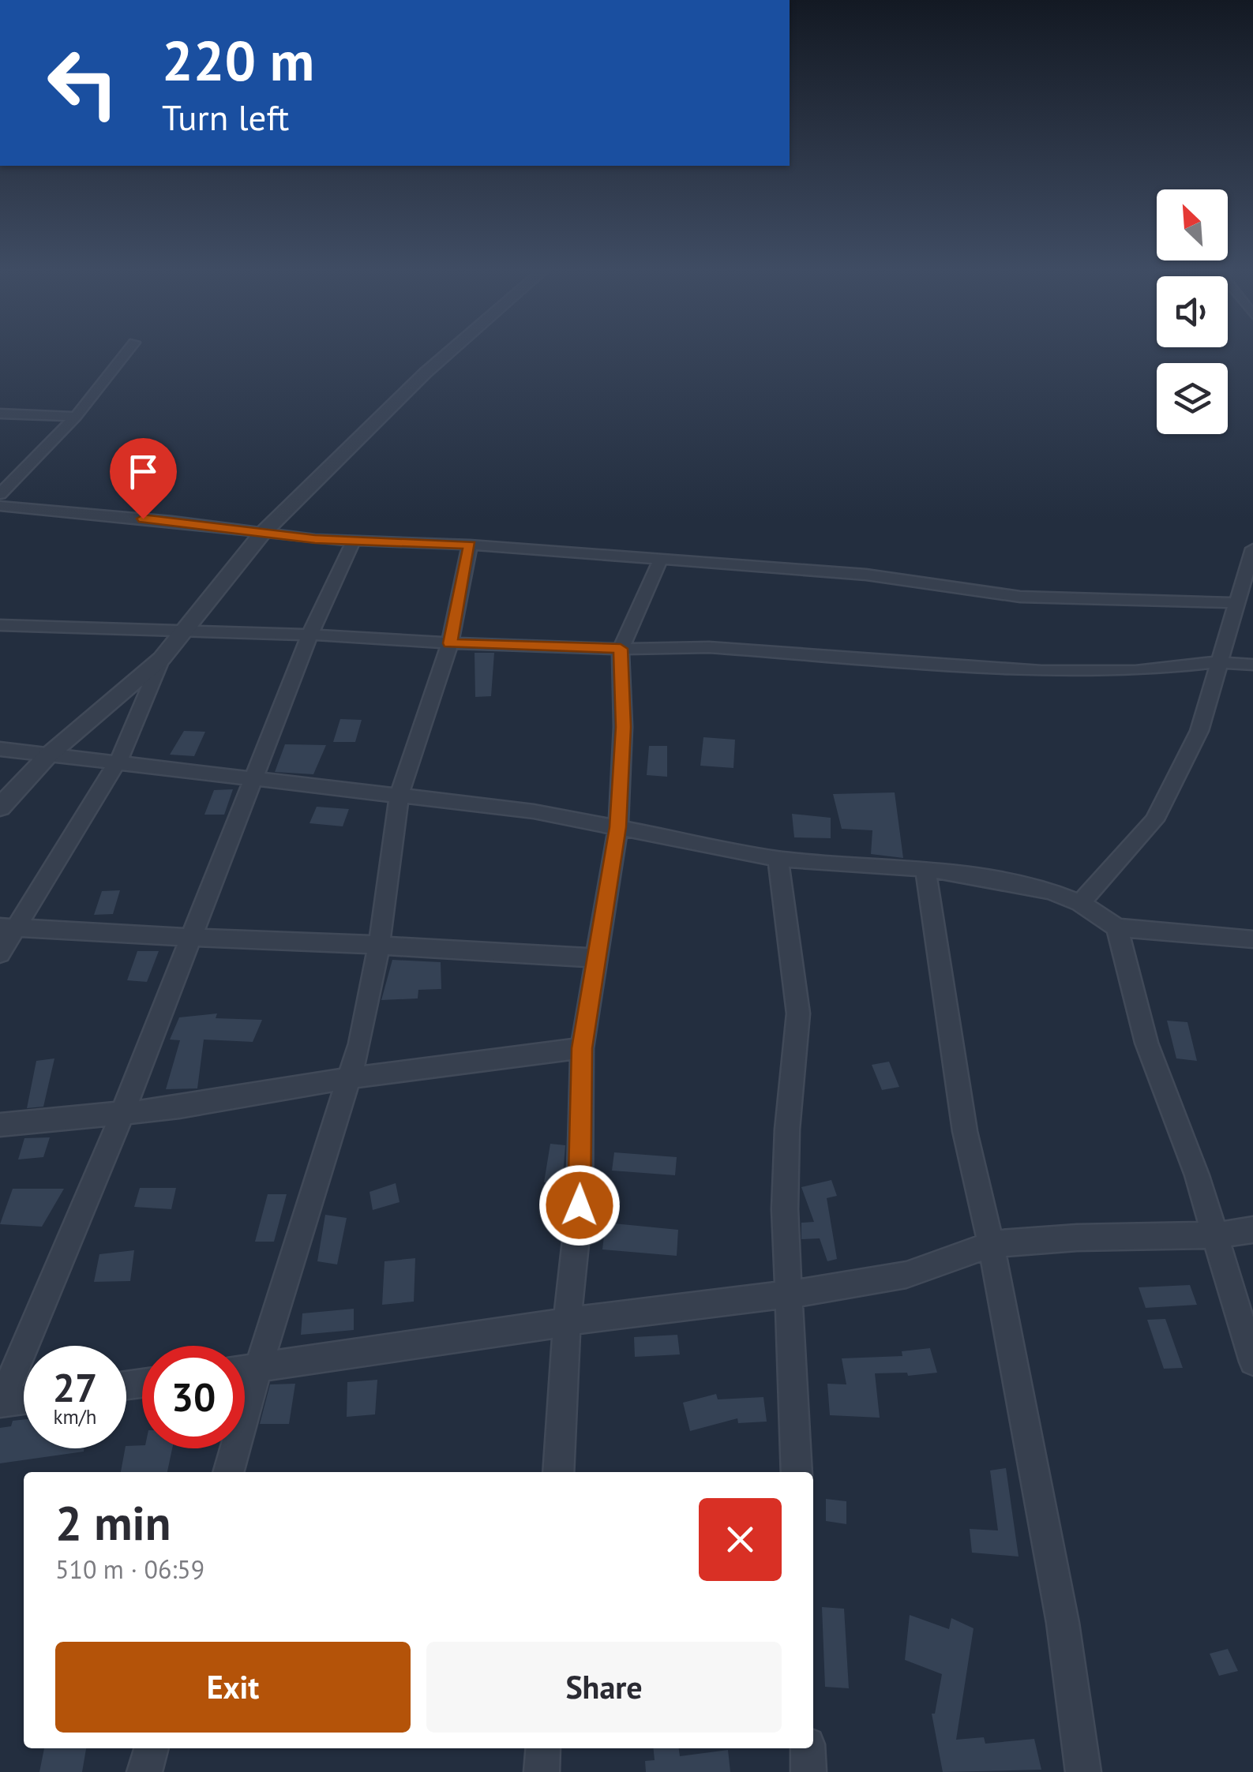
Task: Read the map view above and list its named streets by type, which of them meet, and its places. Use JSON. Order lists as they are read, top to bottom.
{
  "north": "top left",
  "page": {
    "turn": ["220 m", "Turn left"],
    "speed": "27 km/h",
    "limit": "30",
    "heading": ["2 min", "510 m · 06:59"],
    "buttons": ["Exit", "Share"]
  }
}
